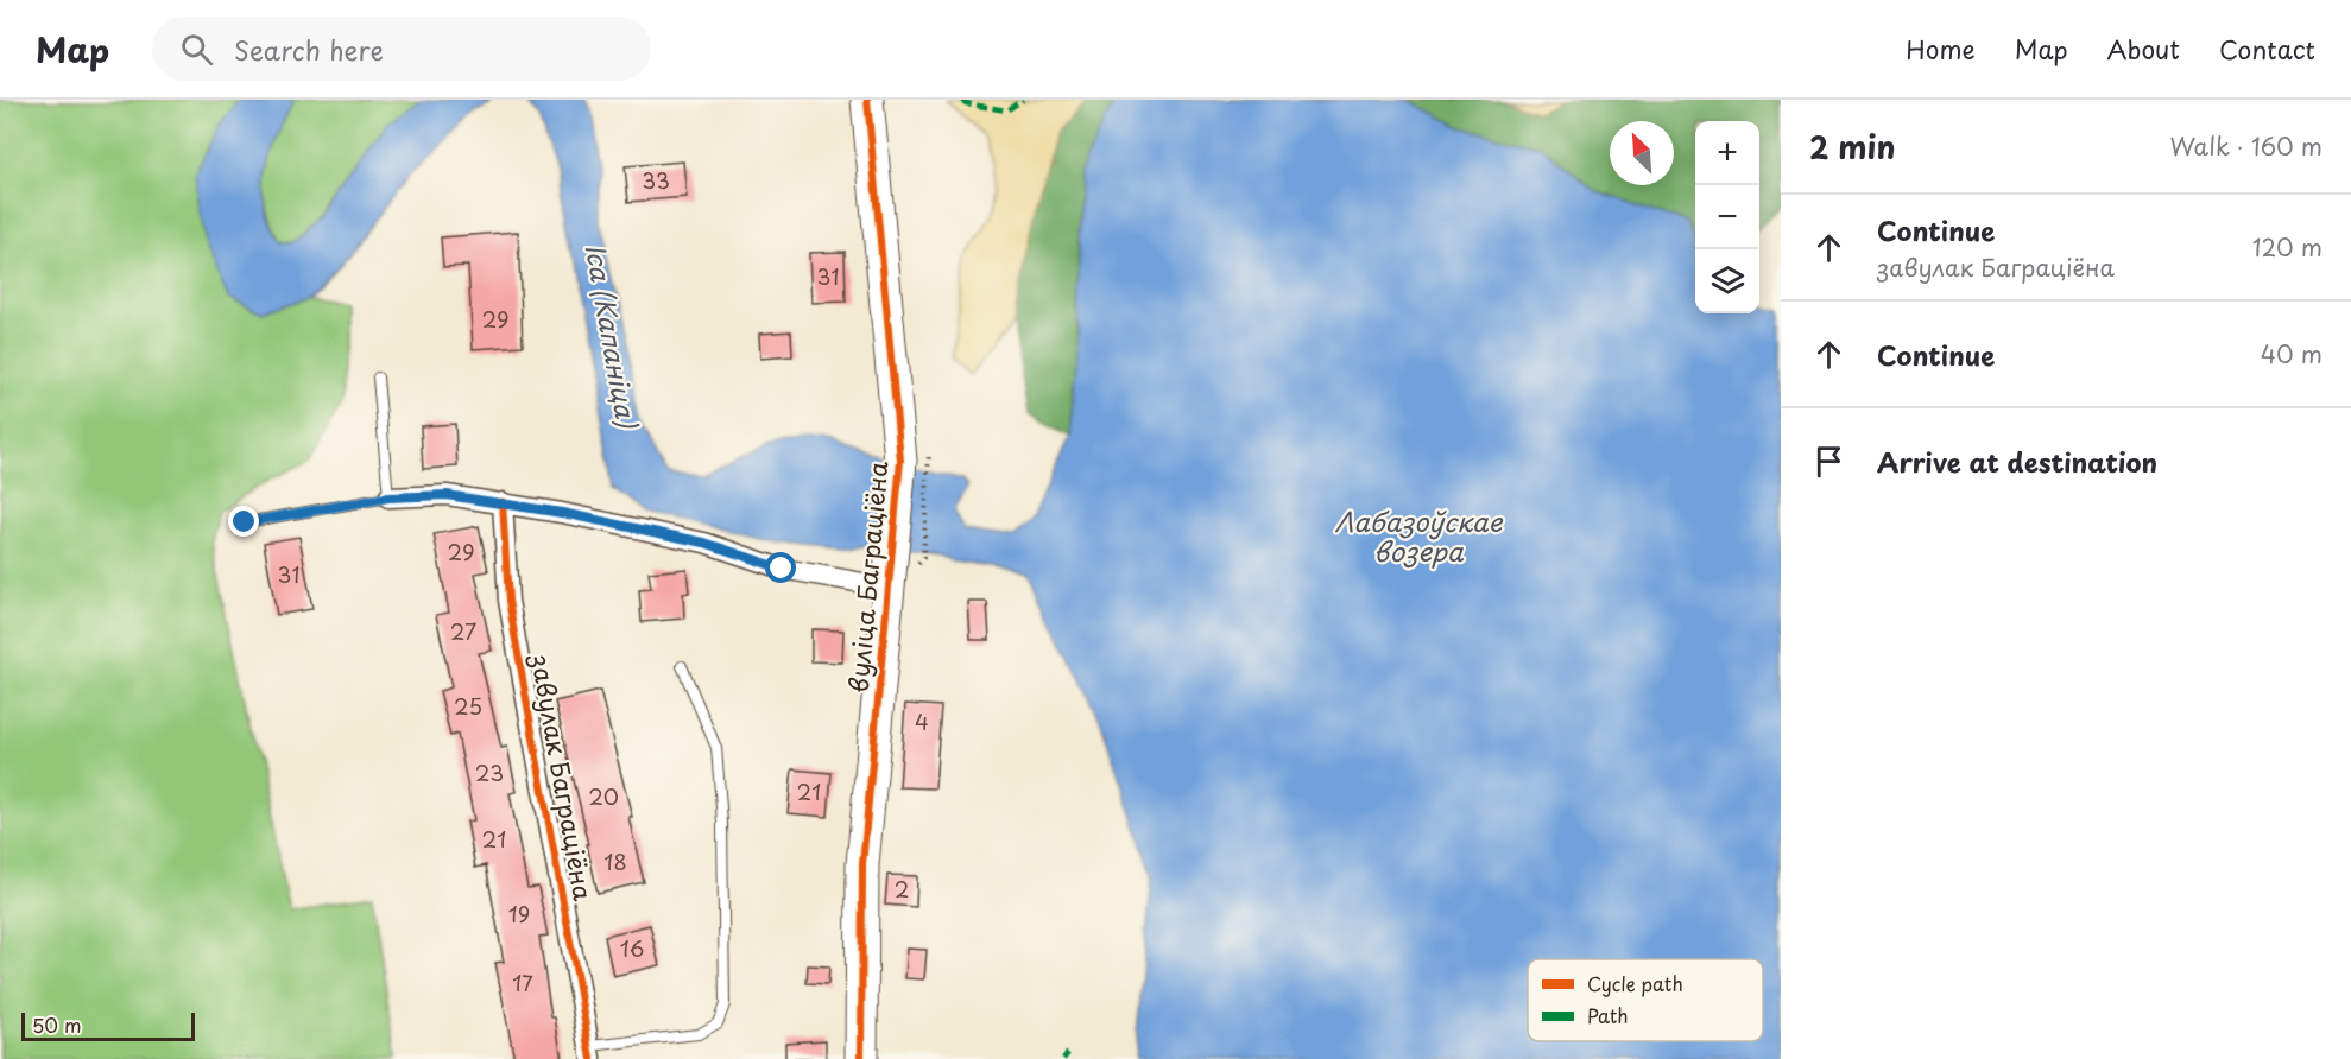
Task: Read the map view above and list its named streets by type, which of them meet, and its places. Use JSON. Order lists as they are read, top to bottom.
{
  "streets": {
    "highway": ["вуліца Баграціёна"],
    "street": ["завулак Баграціёна"]
  },
  "water": ["Іса (Капаніца)", "Лабазоўскае возера"],
  "house_numbers": [
    "33",
    "31",
    "29",
    "29",
    "31",
    "27",
    "25",
    "4",
    "23",
    "21",
    "20",
    "21",
    "18",
    "2",
    "19",
    "16",
    "17"
  ],
  "legend": ["Cycle path", "Path"],
  "scale_bar": "50 m",
  "north": "top left",
  "page": {
    "header": "Map",
    "search": "Search here",
    "nav": [
      "Home",
      "Map",
      "About",
      "Contact"
    ],
    "heading": ["2 min", "Walk · 160 m"],
    "map_buttons": ["+", "−"],
    "list": [
      ["Continue", "завулак Баграціёна", "120 m"],
      ["Continue", "40 m"],
      "Arrive at destination"
    ],
    "scale": "50 m"
  }
}
